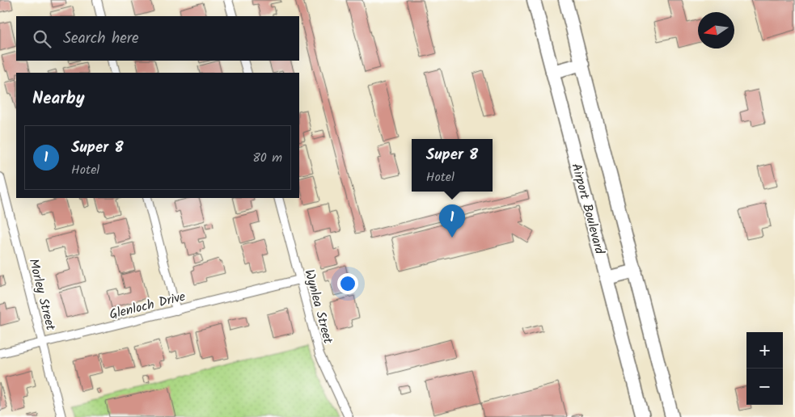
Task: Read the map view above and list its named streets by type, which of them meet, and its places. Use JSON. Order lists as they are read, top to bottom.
{
  "streets": {
    "main road": ["Airport Boulevard"],
    "street": ["Morley Street", "Glenloch Drive", "Wynlea Street"]
  },
  "crossings": [
    ["Morley Street", "Glenloch Drive"],
    ["Glenloch Drive", "Wynlea Street"]
  ],
  "north": "left",
  "page": {
    "search": "Search here",
    "heading": "Nearby",
    "list": [
      {
        "mark": "1",
        "name": "Super 8",
        "note": "Hotel",
        "value": "80 m"
      }
    ],
    "popup": ["Super 8", "Hotel"],
    "pins": "1",
    "map_buttons": ["+", "−"]
  }
}
